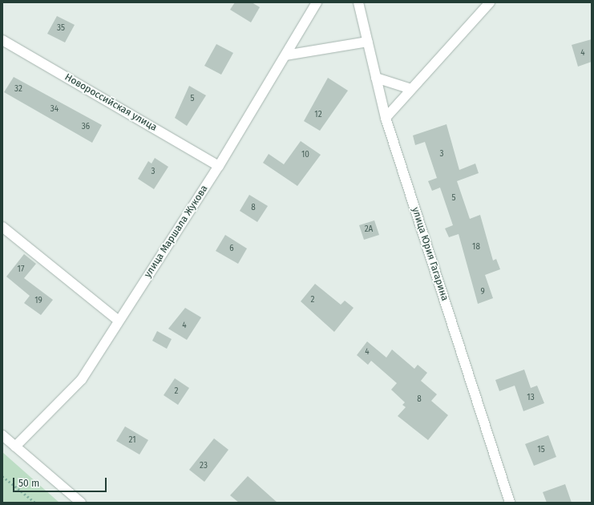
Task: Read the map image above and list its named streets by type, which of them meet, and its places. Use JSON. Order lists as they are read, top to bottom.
{
  "streets": {
    "street": ["Новороссийская улица", "улица Маршала Жукова", "улица Юрия Гагарина"]
  },
  "crossings": [
    ["Новороссийская улица", "улица Маршала Жукова"]
  ],
  "house_numbers": [
    "35",
    "4",
    "32",
    "5",
    "34",
    "12",
    "36",
    "3",
    "10",
    "3",
    "5",
    "8",
    "2А",
    "18",
    "6",
    "17",
    "9",
    "2",
    "19",
    "4",
    "4",
    "2",
    "13",
    "8",
    "21",
    "15",
    "23"
  ],
  "scale_bar": "50 m"
}
